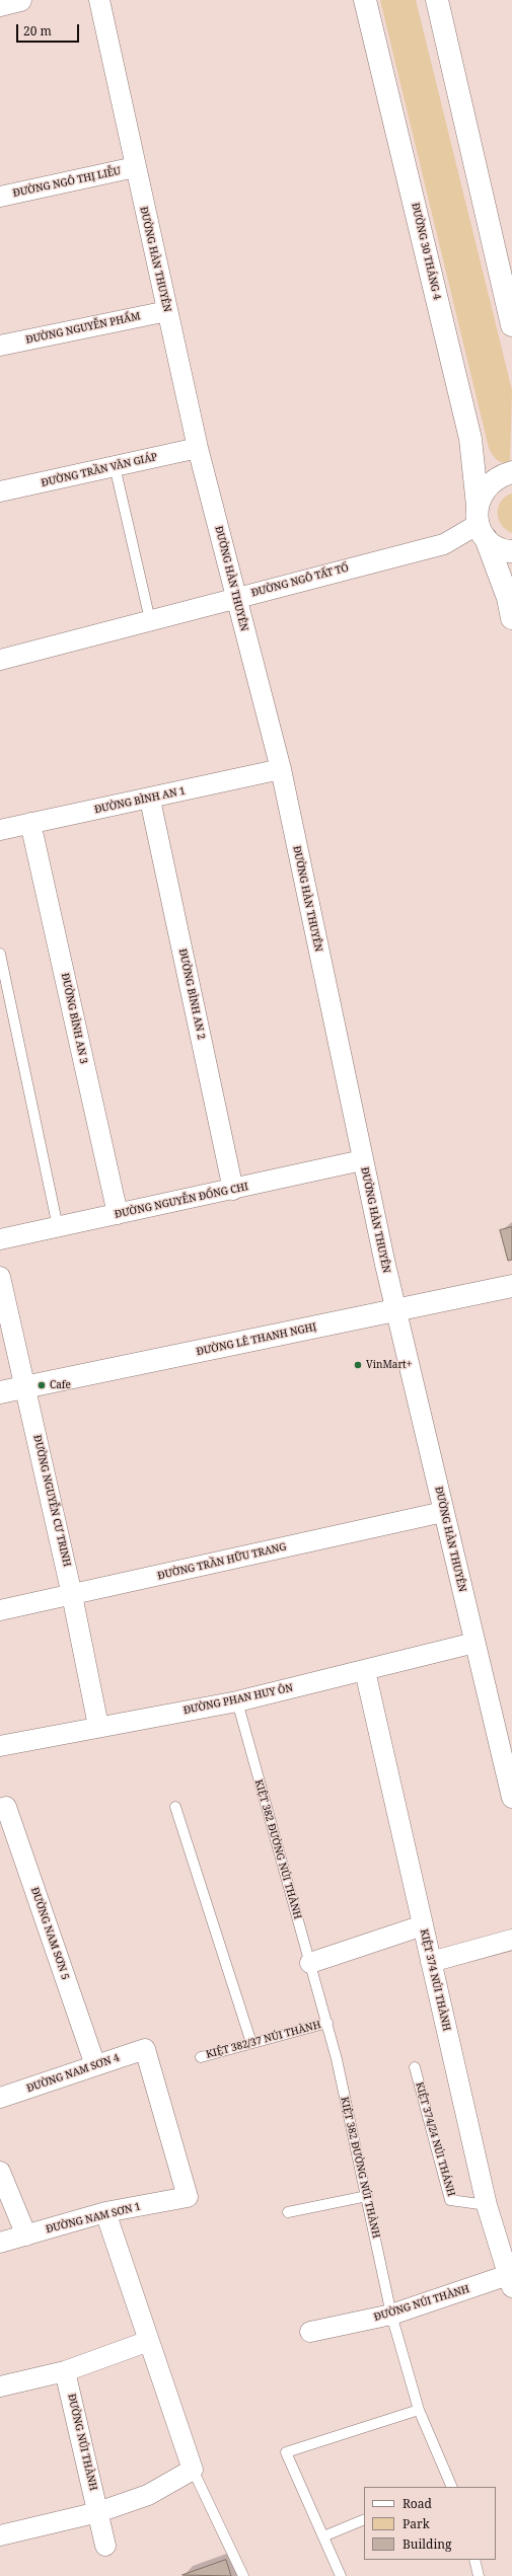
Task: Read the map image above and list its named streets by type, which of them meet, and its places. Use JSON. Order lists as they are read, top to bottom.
{
  "streets": {
    "street": [
      "ĐƯỜNG NGÔ THỊ LIỄU",
      "ĐƯỜNG 30 THÁNG 4",
      "ĐƯỜNG HÀN THUYÊN",
      "ĐƯỜNG NGUYỄN PHẨM",
      "ĐƯỜNG TRẦN VĂN GIÁP",
      "ĐƯỜNG NGÔ TẤT TỐ",
      "ĐƯỜNG BÌNH AN 1",
      "ĐƯỜNG BÌNH AN 2",
      "ĐƯỜNG BÌNH AN 3",
      "ĐƯỜNG NGUYỄN ĐỔNG CHI",
      "ĐƯỜNG LÊ THANH NGHỊ",
      "ĐƯỜNG NGUYỄN CƯ TRINH",
      "ĐƯỜNG TRẦN HỮU TRANG",
      "ĐƯỜNG PHAN HUY ÔN",
      "ĐƯỜNG NAM SƠN 5",
      "KIỆT 374 NÚI THÀNH",
      "ĐƯỜNG NAM SƠN 4",
      "ĐƯỜNG NAM SƠN 1",
      "ĐƯỜNG NÚI THÀNH"
    ],
    "lane": ["KIỆT 382 ĐƯỜNG NÚI THÀNH", "KIỆT 382/37 NÚI THÀNH", "KIỆT 374/24 NÚI THÁNH"]
  },
  "crossings": [
    ["ĐƯỜNG NGÔ THỊ LIỄU", "ĐƯỜNG HÀN THUYÊN"],
    ["ĐƯỜNG 30 THÁNG 4", "ĐƯỜNG NGÔ TẤT TỐ"],
    ["ĐƯỜNG HÀN THUYÊN", "ĐƯỜNG NGUYỄN PHẨM"],
    ["ĐƯỜNG HÀN THUYÊN", "ĐƯỜNG TRẦN VĂN GIÁP"],
    ["ĐƯỜNG HÀN THUYÊN", "ĐƯỜNG NGÔ TẤT TỐ"],
    ["ĐƯỜNG HÀN THUYÊN", "ĐƯỜNG BÌNH AN 1"],
    ["ĐƯỜNG HÀN THUYÊN", "ĐƯỜNG NGUYỄN ĐỔNG CHI"],
    ["ĐƯỜNG HÀN THUYÊN", "ĐƯỜNG LÊ THANH NGHỊ"],
    ["ĐƯỜNG HÀN THUYÊN", "ĐƯỜNG TRẦN HỮU TRANG"],
    ["ĐƯỜNG HÀN THUYÊN", "ĐƯỜNG PHAN HUY ÔN"],
    ["ĐƯỜNG BÌNH AN 1", "ĐƯỜNG BÌNH AN 2"],
    ["ĐƯỜNG BÌNH AN 1", "ĐƯỜNG BÌNH AN 3"],
    ["ĐƯỜNG BÌNH AN 2", "ĐƯỜNG NGUYỄN ĐỔNG CHI"],
    ["ĐƯỜNG BÌNH AN 3", "ĐƯỜNG NGUYỄN ĐỔNG CHI"],
    ["ĐƯỜNG LÊ THANH NGHỊ", "ĐƯỜNG NGUYỄN CƯ TRINH"],
    ["ĐƯỜNG NGUYỄN CƯ TRINH", "ĐƯỜNG TRẦN HỮU TRANG"],
    ["ĐƯỜNG NGUYỄN CƯ TRINH", "ĐƯỜNG PHAN HUY ÔN"],
    ["ĐƯỜNG PHAN HUY ÔN", "KIỆT 382 ĐƯỜNG NÚI THÀNH"],
    ["ĐƯỜNG PHAN HUY ÔN", "KIỆT 374 NÚI THÀNH"],
    ["KIỆT 382 ĐƯỜNG NÚI THÀNH", "KIỆT 382/37 NÚI THÀNH"],
    ["KIỆT 382 ĐƯỜNG NÚI THÀNH", "ĐƯỜNG NÚI THÀNH"],
    ["ĐƯỜNG NAM SƠN 5", "ĐƯỜNG NAM SƠN 4"],
    ["KIỆT 374 NÚI THÀNH", "KIỆT 374/24 NÚI THÁNH"],
    ["KIỆT 374 NÚI THÀNH", "ĐƯỜNG NÚI THÀNH"],
    ["ĐƯỜNG NAM SƠN 4", "ĐƯỜNG NAM SƠN 1"]
  ],
  "places": ["VinMart+", "Cafe"],
  "legend": ["Road", "Park", "Building"],
  "scale_bar": "20 m"
}
